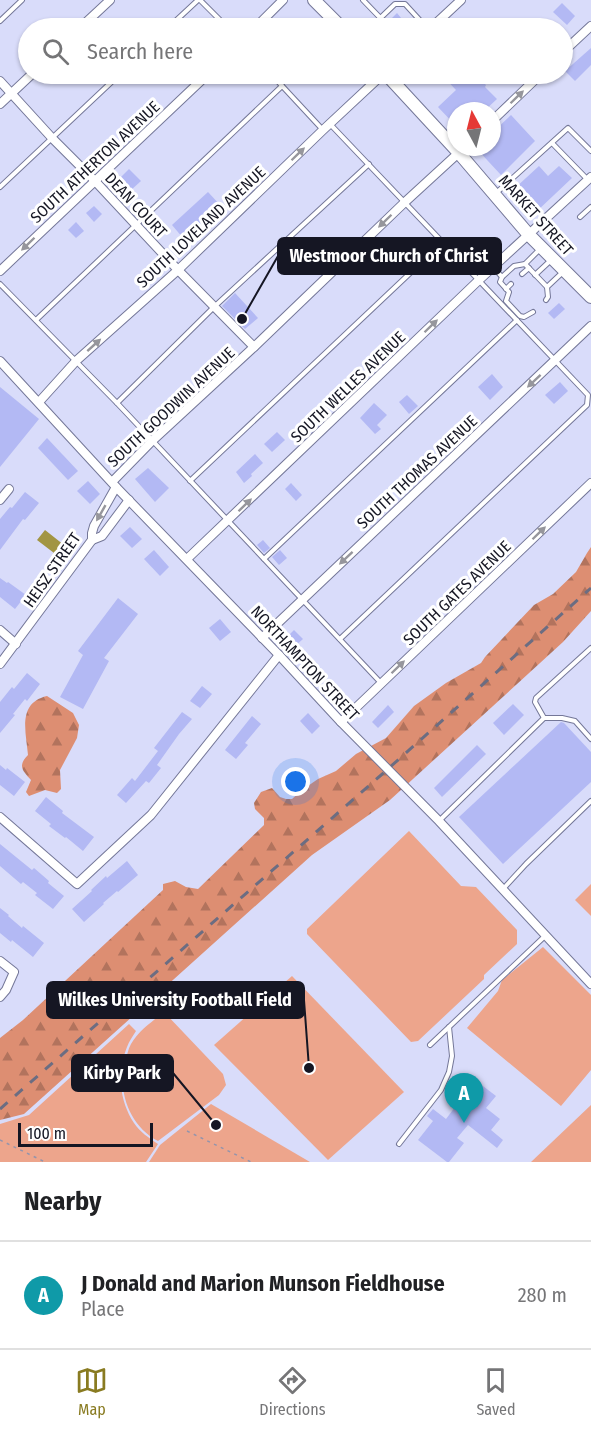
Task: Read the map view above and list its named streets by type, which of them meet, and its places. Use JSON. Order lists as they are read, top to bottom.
{
  "streets": {
    "main road": ["MARKET STREET"],
    "street": [
      "SOUTH ATHERTON AVENUE",
      "DEAN COURT",
      "SOUTH LOVELAND AVENUE",
      "SOUTH WELLES AVENUE",
      "SOUTH GOODWIN AVENUE",
      "SOUTH THOMAS AVENUE",
      "HEISZ STREET",
      "SOUTH GATES AVENUE",
      "NORTHAMPTON STREET"
    ]
  },
  "crossings": [
    ["SOUTH ATHERTON AVENUE", "DEAN COURT"],
    ["DEAN COURT", "SOUTH LOVELAND AVENUE"],
    ["DEAN COURT", "SOUTH GOODWIN AVENUE"],
    ["MARKET STREET", "SOUTH WELLES AVENUE"],
    ["SOUTH LOVELAND AVENUE", "NORTHAMPTON STREET"],
    ["SOUTH WELLES AVENUE", "NORTHAMPTON STREET"],
    ["SOUTH GOODWIN AVENUE", "HEISZ STREET"],
    ["SOUTH GOODWIN AVENUE", "NORTHAMPTON STREET"],
    ["SOUTH THOMAS AVENUE", "NORTHAMPTON STREET"],
    ["HEISZ STREET", "NORTHAMPTON STREET"],
    ["SOUTH GATES AVENUE", "NORTHAMPTON STREET"]
  ],
  "one_way": [
    "SOUTH ATHERTON AVENUE",
    "SOUTH LOVELAND AVENUE",
    "SOUTH WELLES AVENUE",
    "SOUTH GOODWIN AVENUE",
    "SOUTH THOMAS AVENUE",
    "SOUTH GATES AVENUE"
  ],
  "places": ["Westmoor Church of Christ", "Wilkes University Football Field", "Kirby Park"],
  "scale_bar": "100 m",
  "north": "top",
  "page": {
    "search": "Search here",
    "pins": "A",
    "scale": "100 m",
    "heading": "Nearby",
    "list": [
      {
        "mark": "A",
        "name": "J Donald and Marion Munson Fieldhouse",
        "note": "Place",
        "value": "280 m"
      }
    ],
    "nav": ["Map", "Directions", "Saved"]
  }
}
